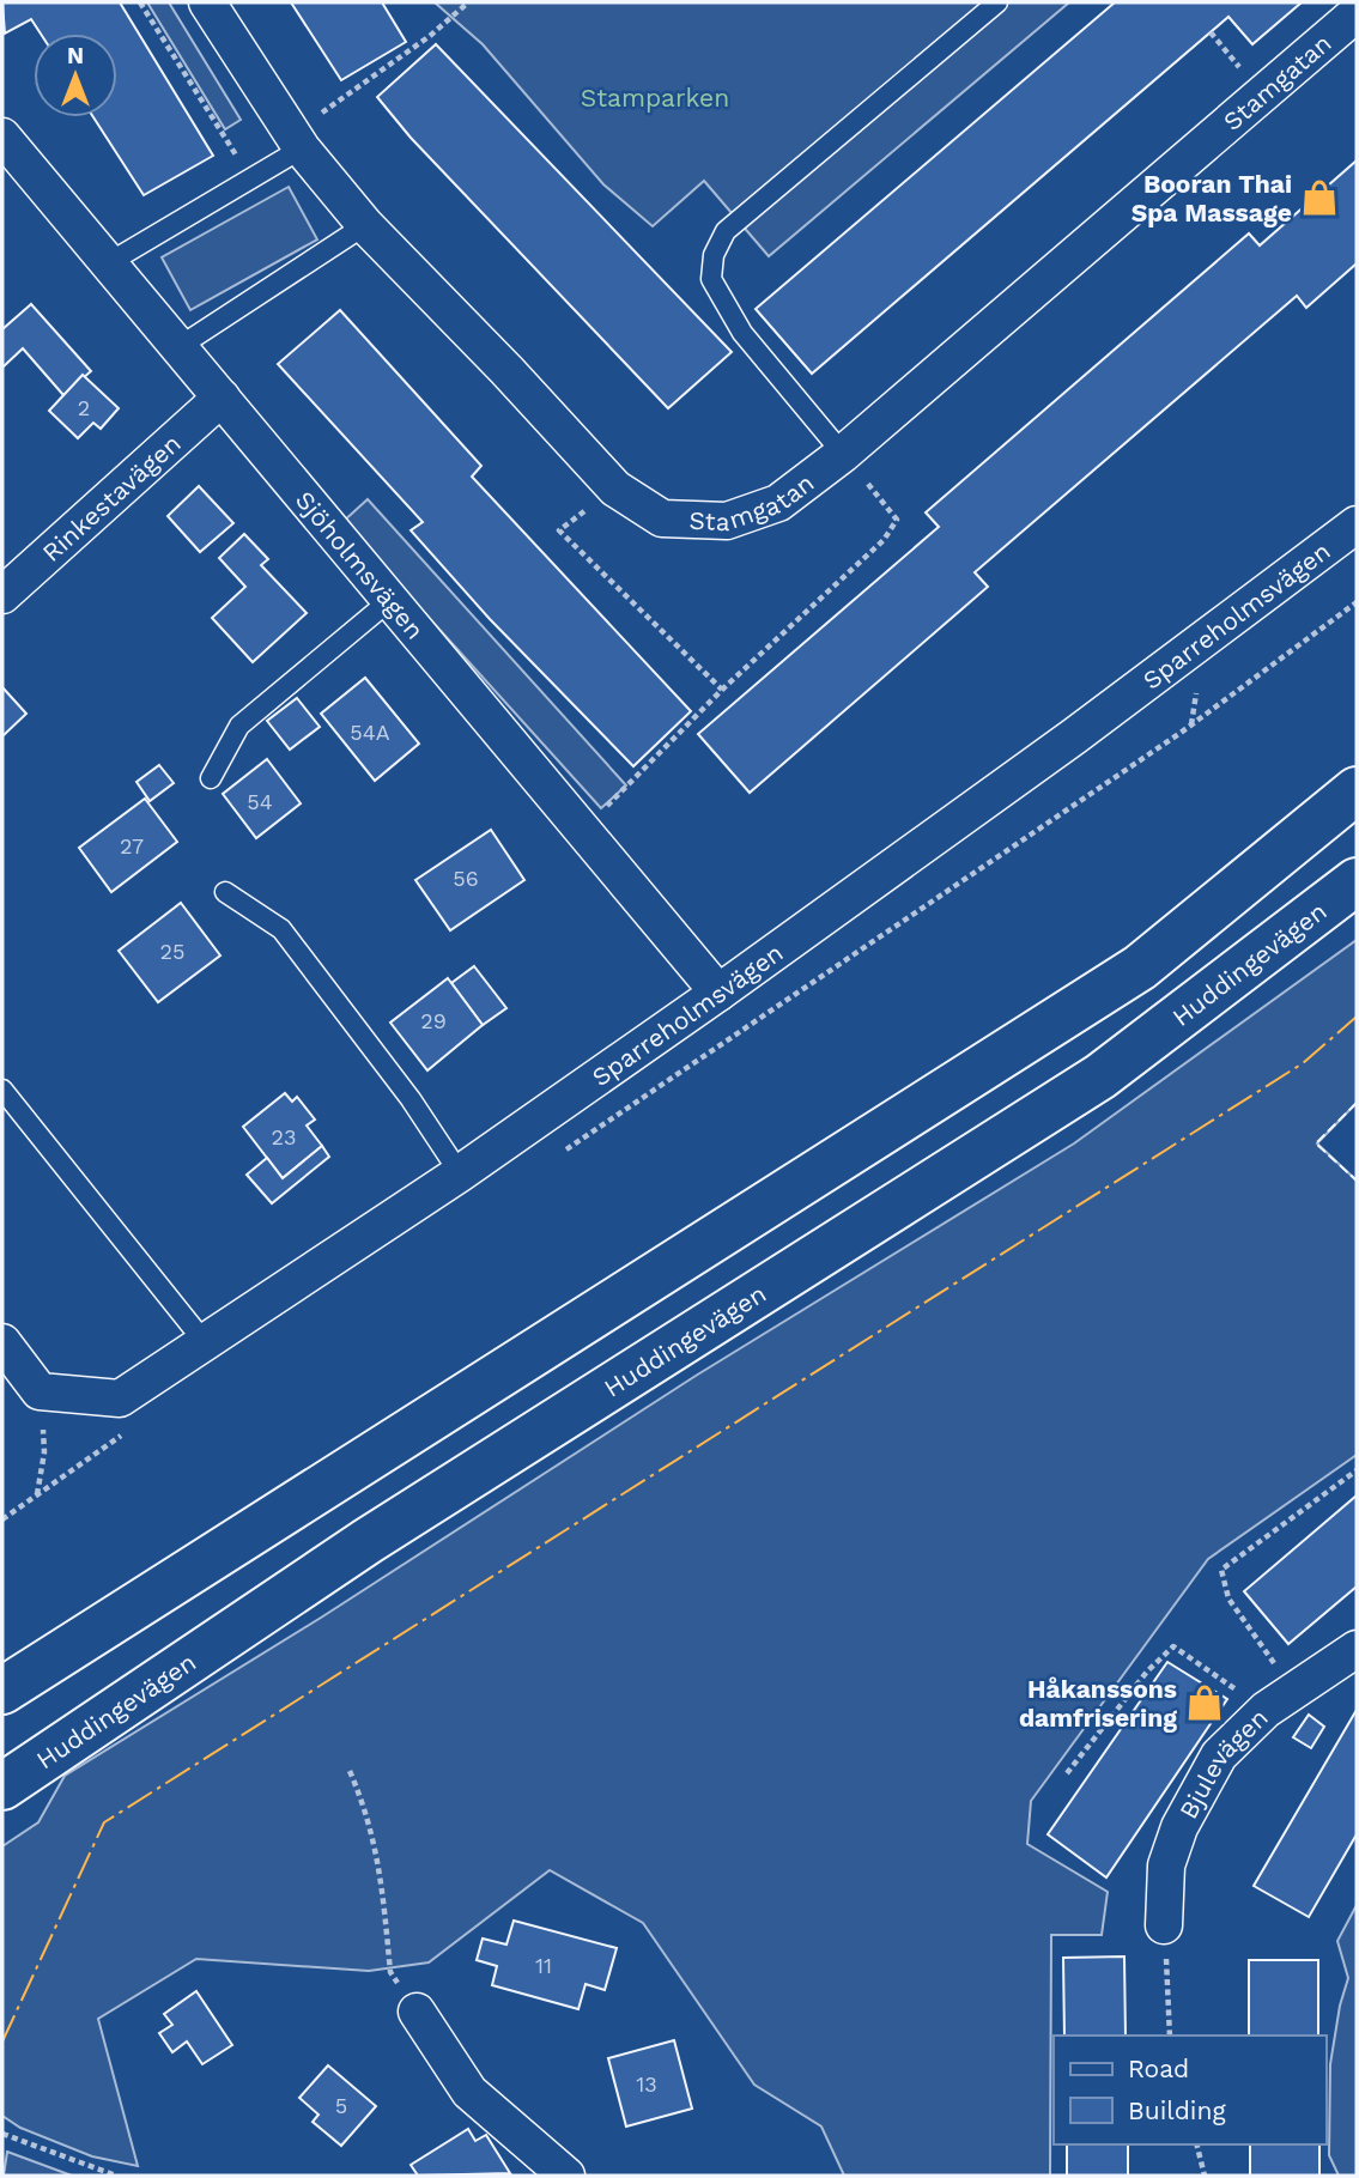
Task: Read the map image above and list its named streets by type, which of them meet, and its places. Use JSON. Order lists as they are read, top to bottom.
{
  "streets": {
    "main road": ["Huddingevägen"],
    "street": [
      "Stamgatan",
      "Rinkestavägen",
      "Sjöholmsvägen",
      "Sparreholmsvägen",
      "Bjulevägen"
    ]
  },
  "crossings": [
    ["Rinkestavägen", "Sjöholmsvägen"],
    ["Sjöholmsvägen", "Sparreholmsvägen"]
  ],
  "parks": ["Stamparken"],
  "places": {
    "shop": ["Booran Thai Spa Massage", "Håkanssons damfrisering"]
  },
  "house_numbers": [
    "2",
    "54A",
    "54",
    "27",
    "56",
    "25",
    "29",
    "23",
    "11",
    "13",
    "5"
  ],
  "legend": ["Road", "Building"],
  "north": "top"
}
